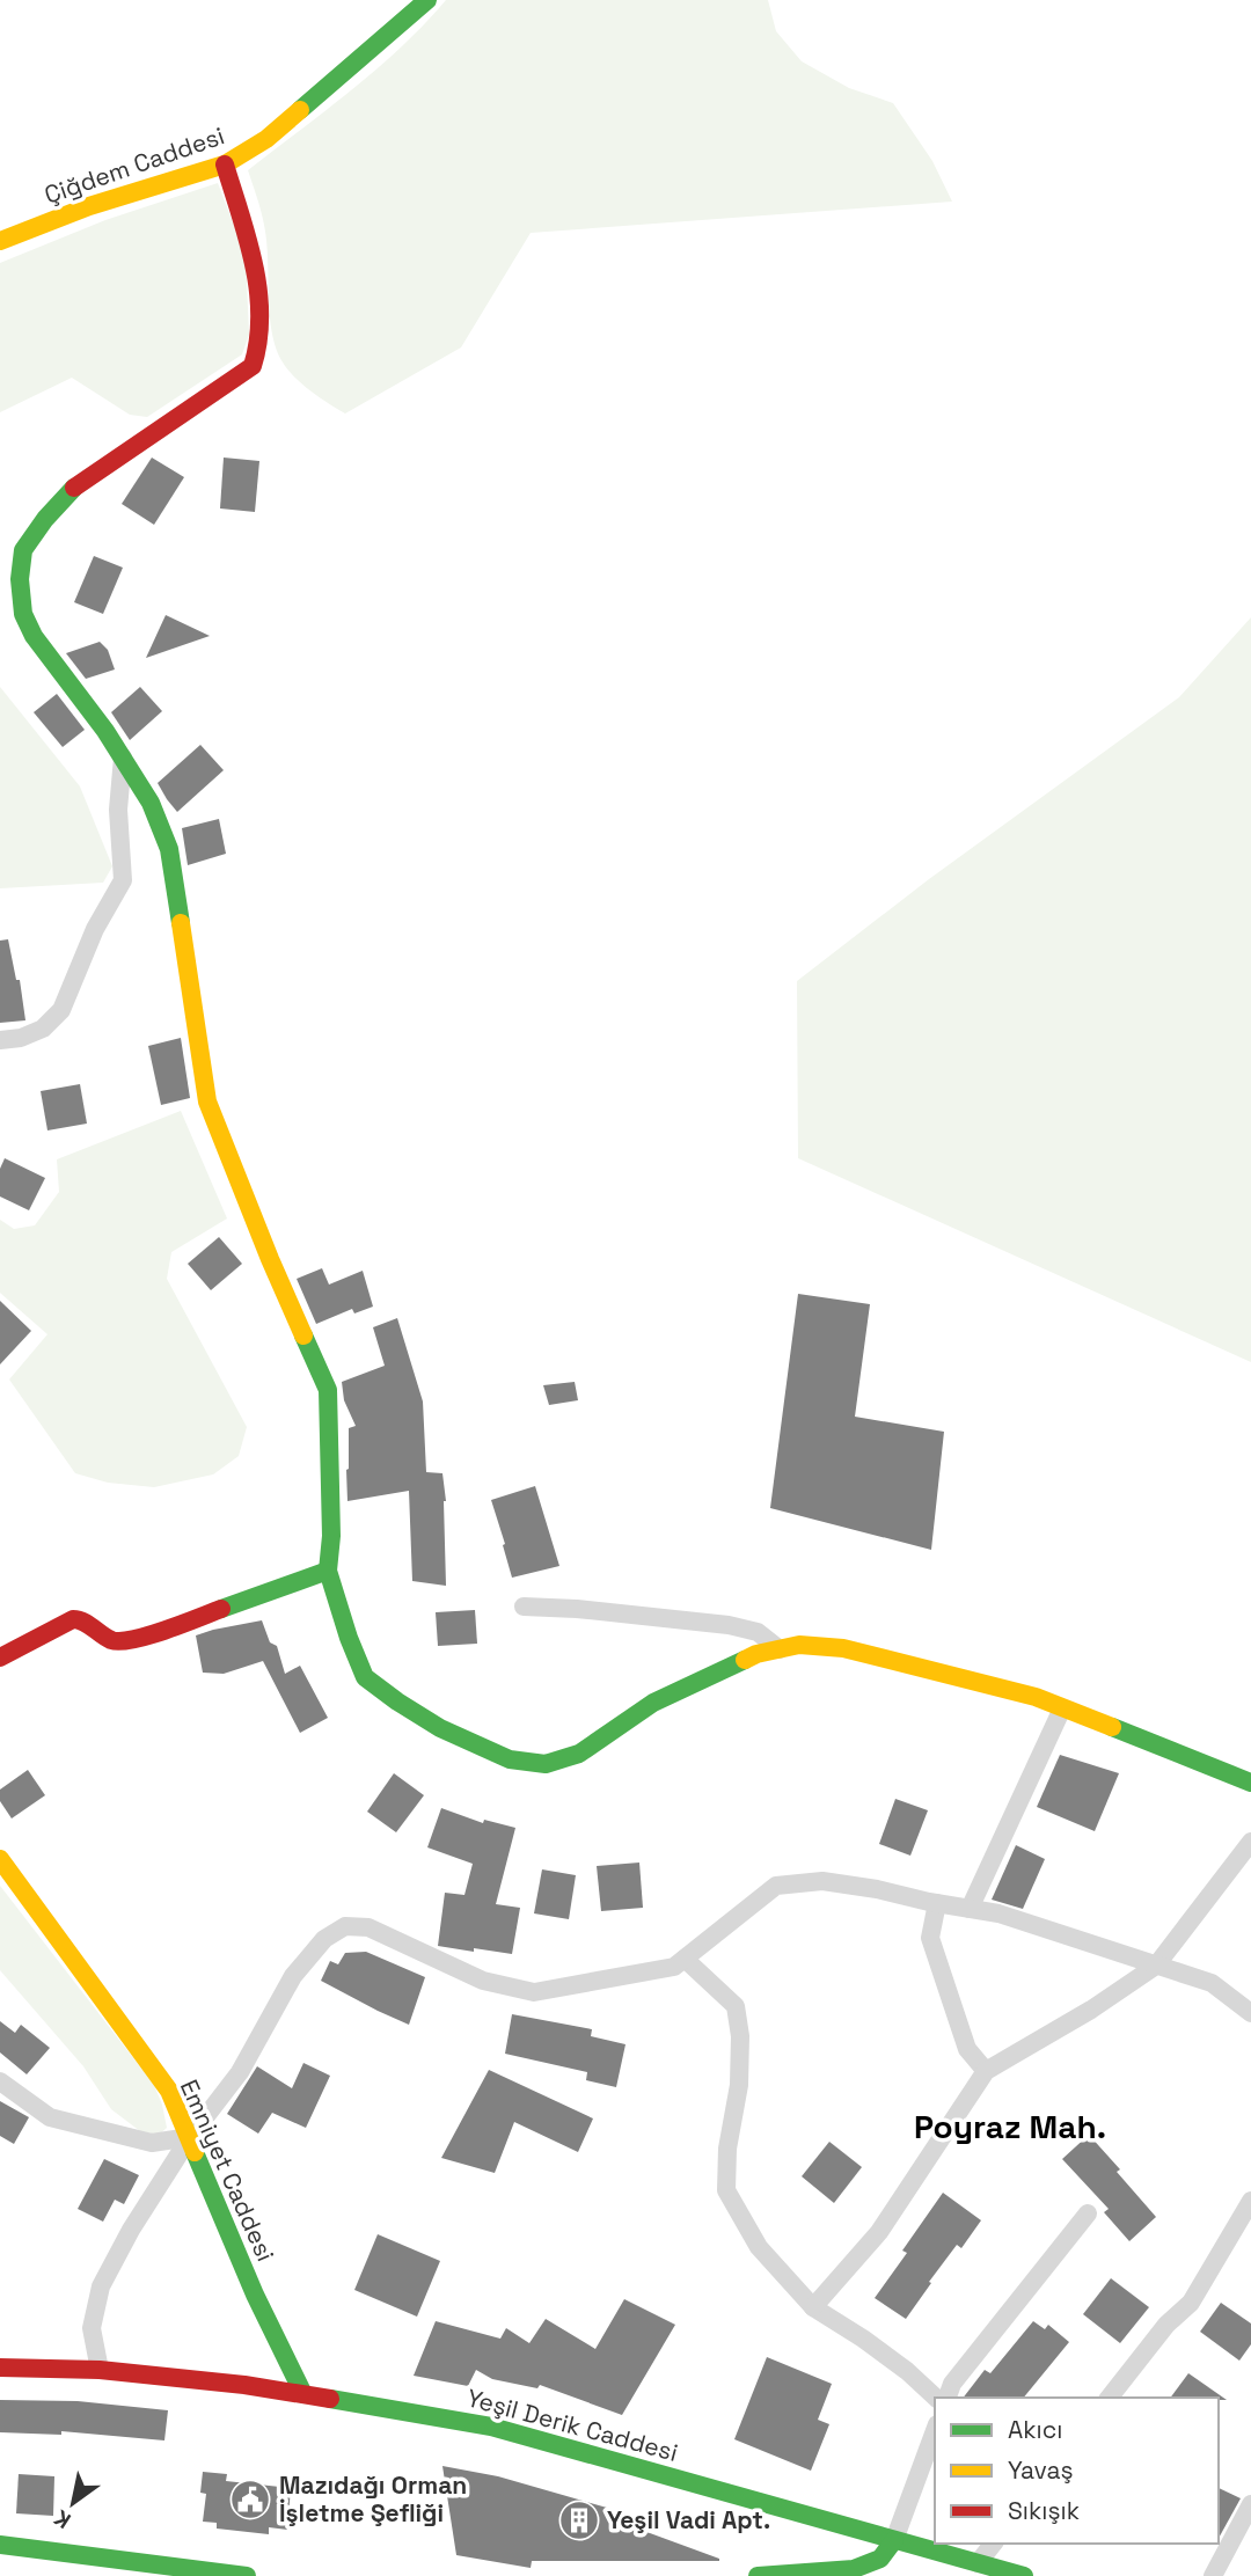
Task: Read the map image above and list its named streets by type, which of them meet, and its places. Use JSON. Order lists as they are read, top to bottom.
{
  "streets": {
    "street": ["Çiğdem Caddesi", "Emniyet Caddesi", "Yeşil Derik Caddesi"]
  },
  "crossings": [
    ["Emniyet Caddesi", "Yeşil Derik Caddesi"]
  ],
  "districts": ["Poyraz Mah."],
  "places": {
    "public building": ["Mazıdağı Orman İşletme Şefliği"],
    "building": ["Yeşil Vadi Apt."]
  },
  "legend": ["Akıcı", "Yavaş", "Sıkışık"],
  "north": "bottom left"
}
